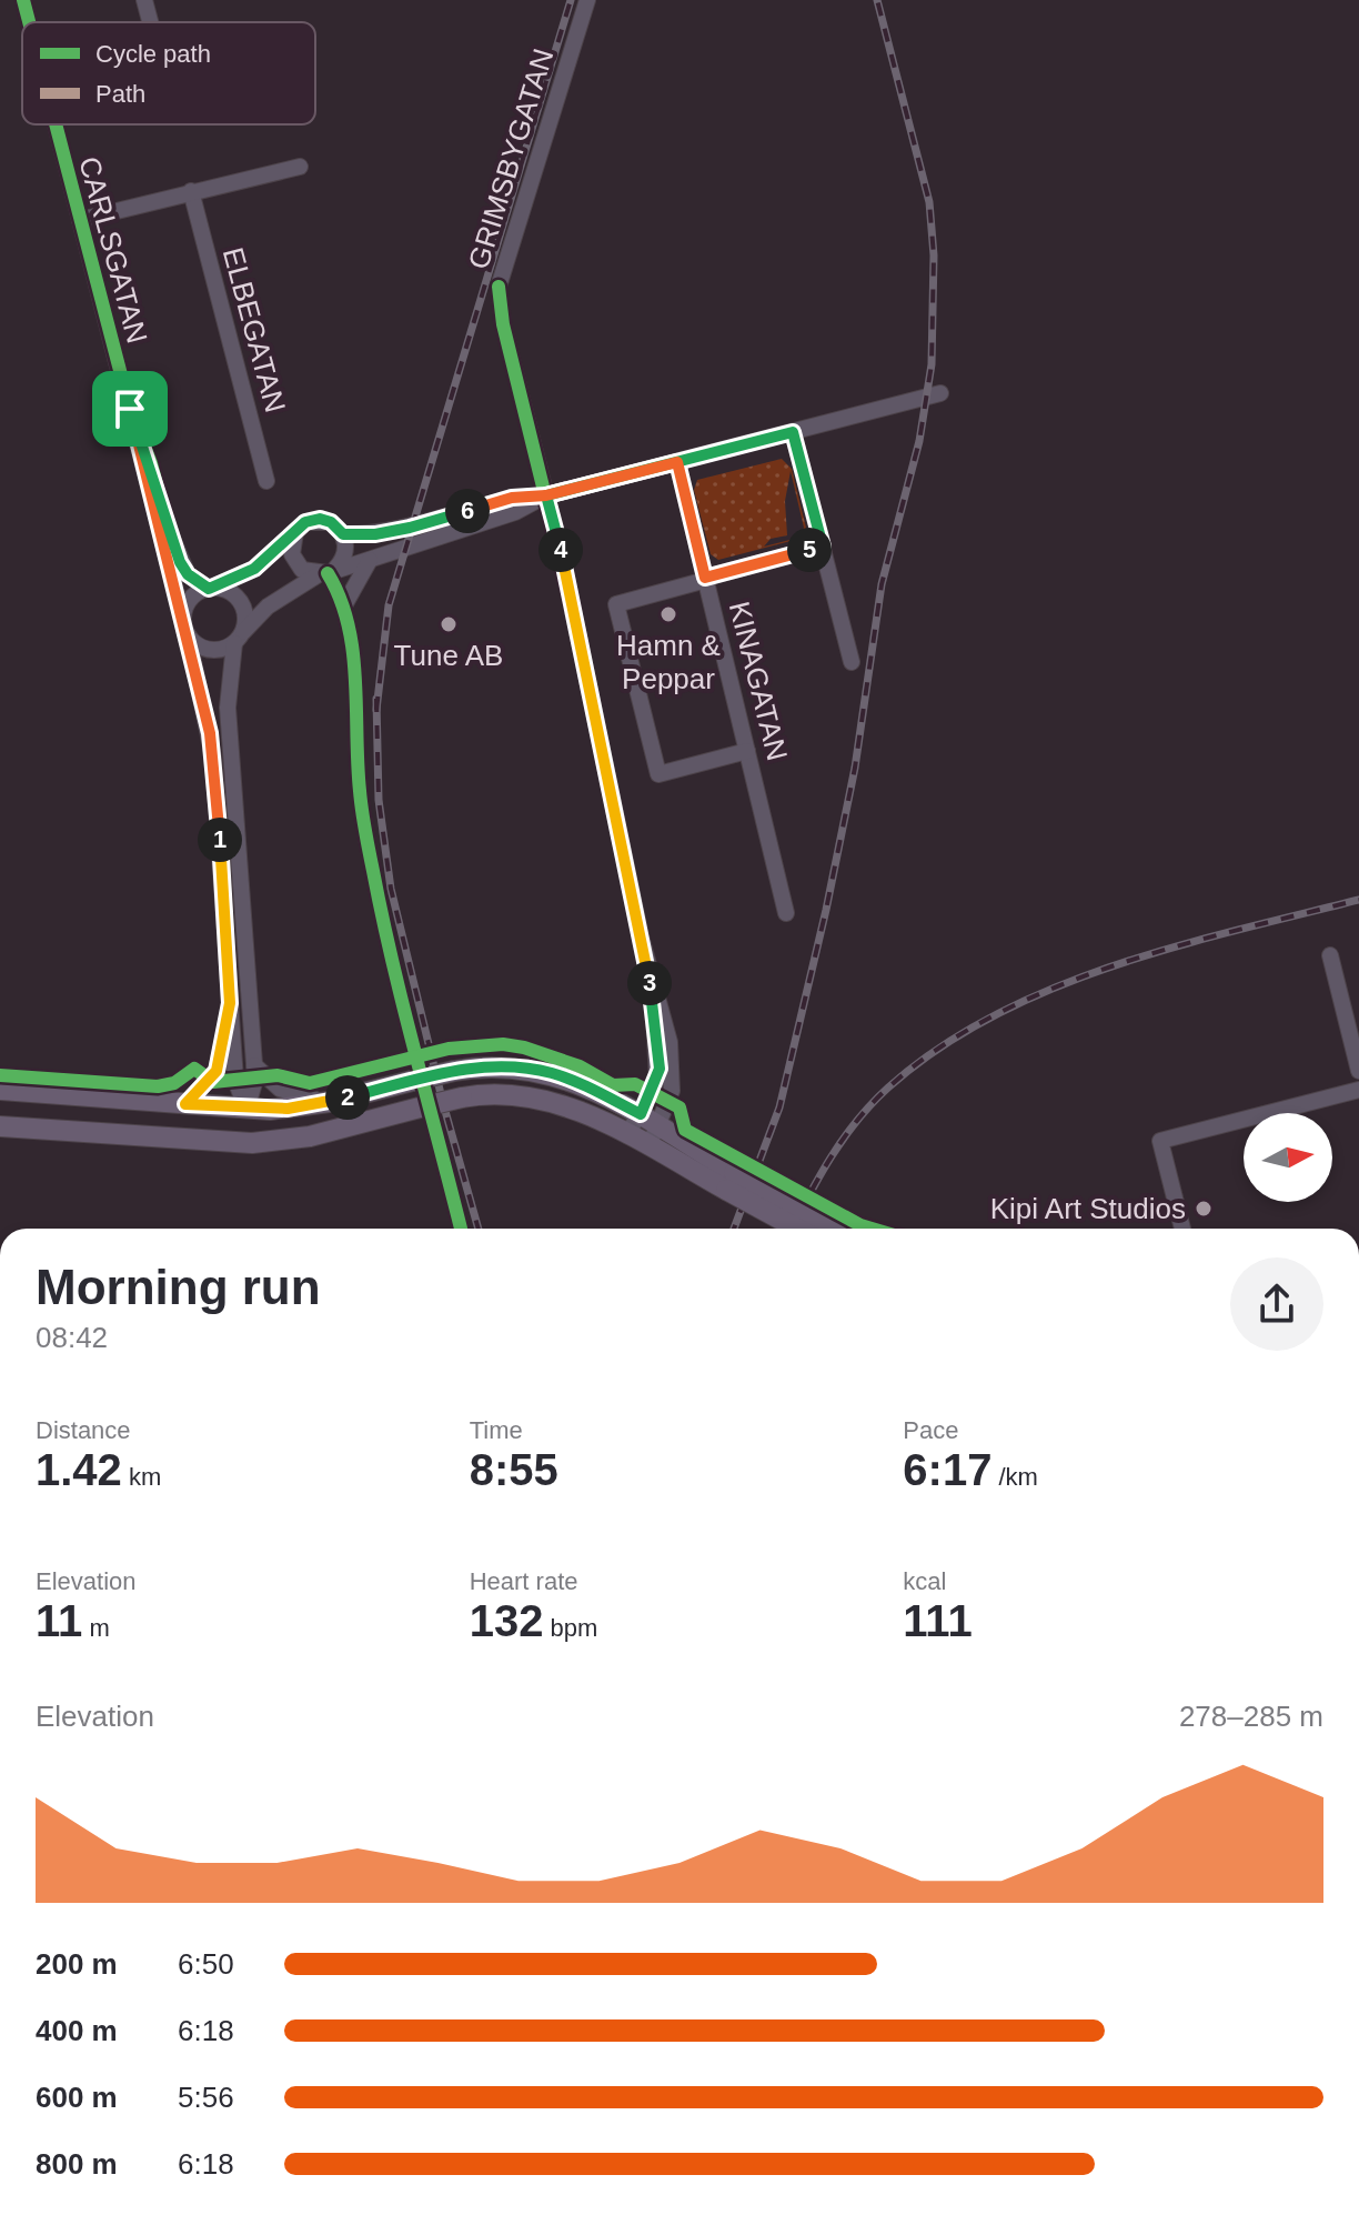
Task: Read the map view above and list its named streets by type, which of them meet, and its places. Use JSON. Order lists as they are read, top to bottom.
{
  "streets": {
    "street": [
      "GRIMSBYGATAN",
      "CARLSGATAN",
      "ELBEGATAN",
      "KINAGATAN"
    ]
  },
  "places": ["Hamn & Peppar", "Tune AB", "Kipi Art Studios"],
  "legend": ["Cycle path", "Path"],
  "north": "right",
  "page": {
    "pins": [
      "6",
      "4",
      "5",
      "1",
      "3",
      "2"
    ],
    "heading": ["Morning run", "08:42"],
    "stats": [
      ["Distance", "1.42 km"],
      ["Time", "8:55"],
      ["Pace", "6:17 /km"],
      ["Elevation", "11 m"],
      ["Heart rate", "132 bpm"],
      ["kcal", "111"]
    ],
    "chart": ["Elevation", "278–285 m"],
    "list": [
      {
        "name": "200 m",
        "note": "6:50"
      },
      {
        "name": "400 m",
        "note": "6:18"
      },
      {
        "name": "600 m",
        "note": "5:56"
      },
      {
        "name": "800 m",
        "note": "6:18"
      }
    ]
  }
}
